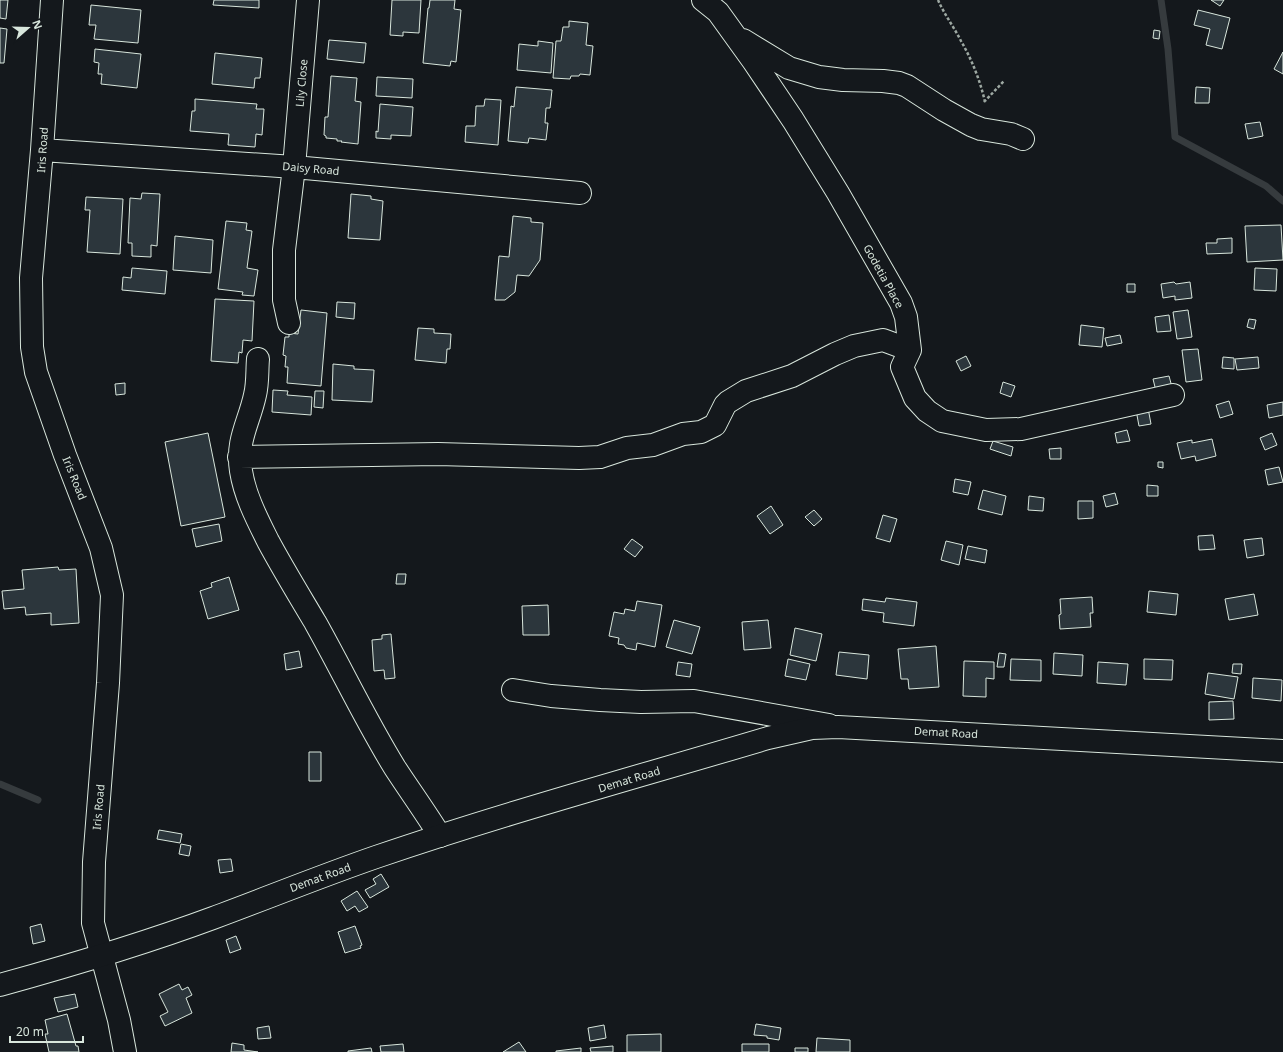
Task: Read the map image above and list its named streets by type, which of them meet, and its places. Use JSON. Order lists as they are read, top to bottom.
{
  "streets": {
    "street": [
      "Lily Close",
      "Iris Road",
      "Daisy Road",
      "Godetia Place",
      "Demat Road"
    ]
  },
  "crossings": [
    ["Lily Close", "Daisy Road"],
    ["Iris Road", "Daisy Road"],
    ["Iris Road", "Demat Road"]
  ],
  "scale_bar": "20 m",
  "north": "right"
}
